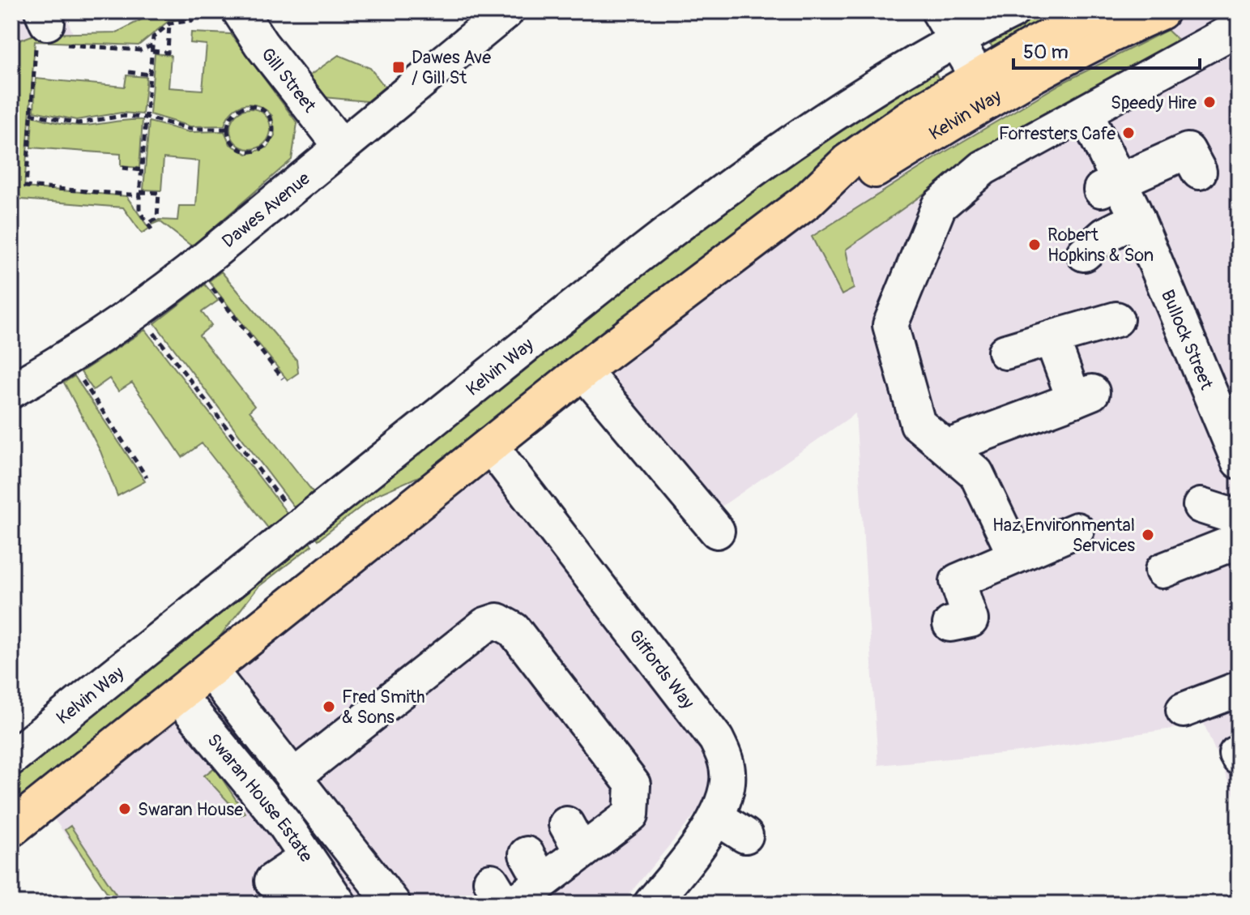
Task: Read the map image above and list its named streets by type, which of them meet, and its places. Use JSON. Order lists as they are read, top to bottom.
{
  "streets": {
    "main road": ["Kelvin Way"],
    "street": [
      "Gill Street",
      "Dawes Avenue",
      "Bullock Street",
      "Giffords Way",
      "Swaran House Estate"
    ]
  },
  "crossings": [
    ["Gill Street", "Dawes Avenue"],
    ["Kelvin Way", "Giffords Way"],
    ["Kelvin Way", "Swaran House Estate"]
  ],
  "places": {
    "transit": ["Dawes Ave / Gill St"],
    "other": [
      "Speedy Hire",
      "Forresters Cafe",
      "Robert Hopkins & Son",
      "Haz Environmental Services",
      "Fred Smith & Sons",
      "Swaran House"
    ]
  },
  "scale_bar": "50 m"
}
